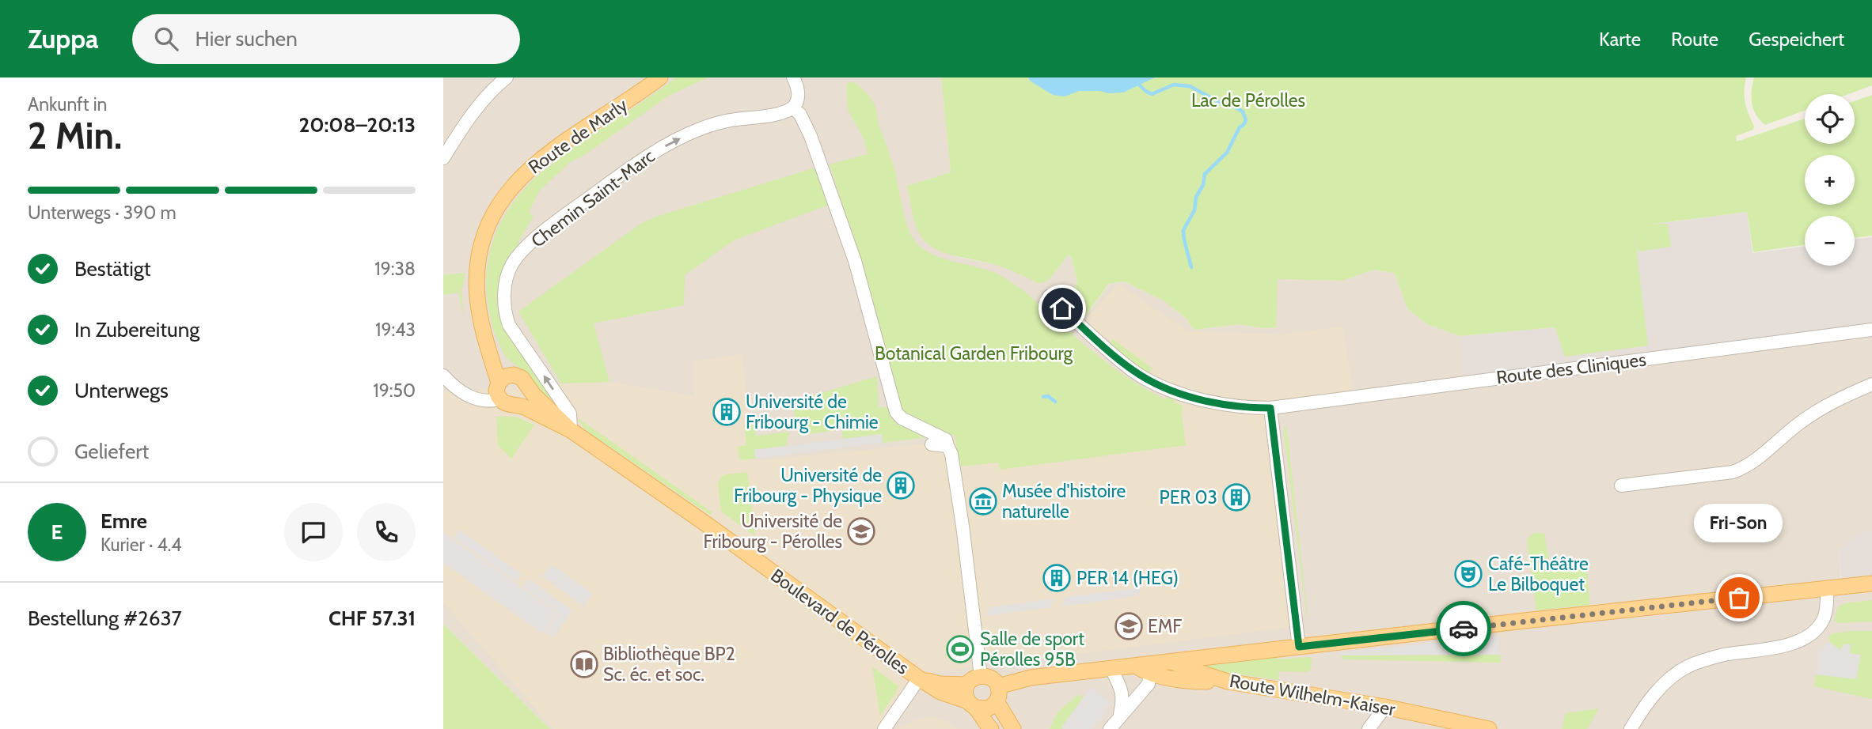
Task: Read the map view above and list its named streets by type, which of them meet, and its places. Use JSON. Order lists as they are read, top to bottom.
{
  "streets": {
    "main road": ["Route de Marly", "Boulevard de Pérolles", "Route Wilhelm-Kaiser"],
    "street": ["Chemin Saint-Marc", "Route des Cliniques"]
  },
  "crossings": [
    ["Chemin Saint-Marc", "Boulevard de Pérolles"]
  ],
  "parks": ["Lac de Pérolles", "Botanical Garden Fribourg"],
  "places": {
    "building": [
      "Université de Fribourg - Chimie",
      "Université de Fribourg - Physique",
      "PER 03",
      "PER 14 (HEG)"
    ],
    "museum": ["Musée d'histoire naturelle"],
    "school or university": ["Université de Fribourg - Pérolles", "EMF"],
    "theatre": ["Café-Théâtre Le Bilboquet"],
    "other": ["Fri-Son"],
    "sports": ["Salle de sport Pérolles 95B"],
    "library": ["Bibliothèque BP2 Sc. éc. et soc."]
  },
  "page": {
    "header": "Zuppa",
    "search": "Hier suchen",
    "nav": ["Karte", "Route", "Gespeichert"],
    "heading": ["2 Min.", "Ankunft in", "20:08–20:13"],
    "panel": [
      "Emre",
      "Kurier · 4.4",
      "Bestellung #2637",
      "CHF 57.31"
    ],
    "map_buttons": ["+", "−"],
    "bar": "Unterwegs · 390 m",
    "list": [
      ["Bestätigt", "19:38"],
      ["In Zubereitung", "19:43"],
      ["Unterwegs", "19:50"],
      "Geliefert"
    ],
    "round": "E",
    "bubble": "Fri-Son"
  }
}
